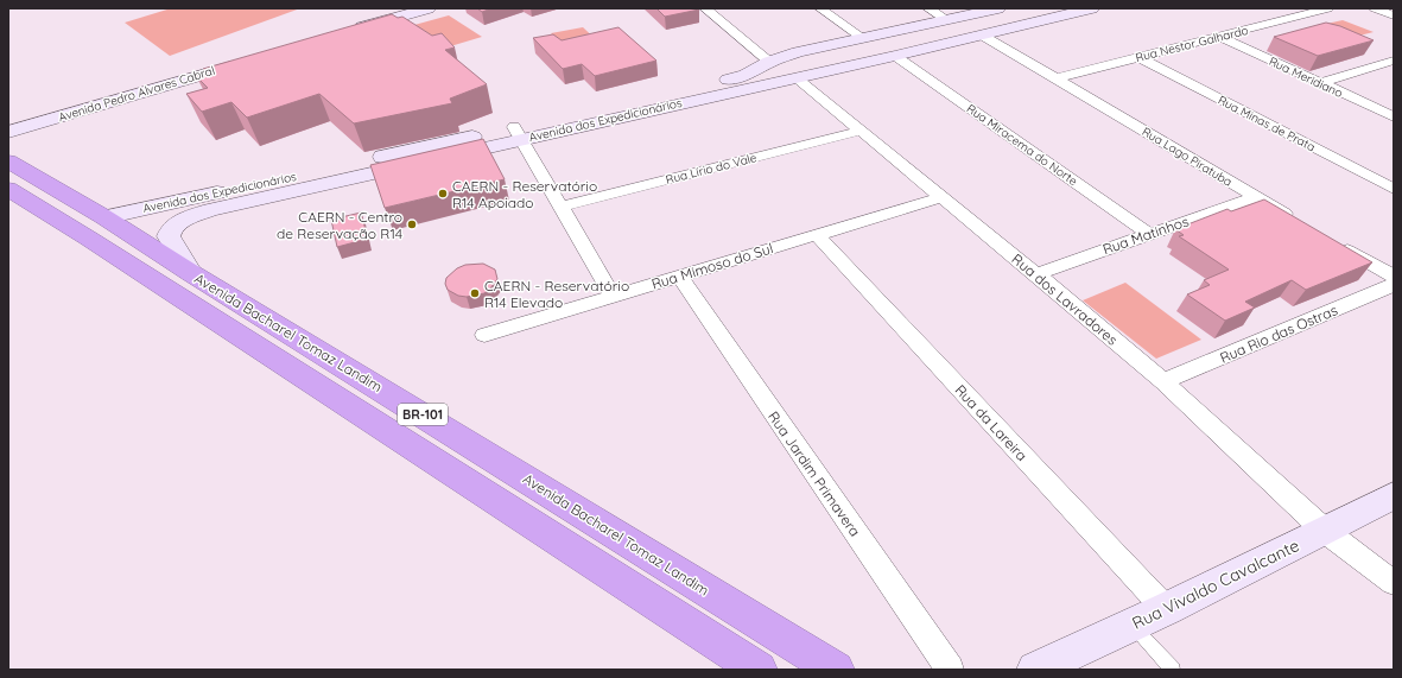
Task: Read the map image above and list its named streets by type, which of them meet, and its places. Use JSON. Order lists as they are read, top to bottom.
{
  "streets": {
    "highway": ["Avenida Bacharel Tomaz Landim", "BR-101"],
    "street": [
      "Rua Nestor Galhardo",
      "Rua Meridiano",
      "Avenida Pedro Alvares Cabral",
      "Avenida dos Expedicionários",
      "Rua Minas de Prata",
      "Rua Miracema do Norte",
      "Rua Lago Piratuba",
      "Rua Lírio do Vale",
      "Rua Matinhos",
      "Rua Mimoso do Sul",
      "Rua dos Lavradores",
      "Rua Rio das Ostras",
      "Rua da Lareira",
      "Rua Jardim Primavera",
      "Rua Vivaldo Cavalcante"
    ]
  },
  "crossings": [
    ["Rua Nestor Galhardo", "Rua Meridiano"],
    ["Rua Nestor Galhardo", "Rua Minas de Prata"],
    ["Rua Nestor Galhardo", "Rua Lago Piratuba"],
    ["Avenida dos Expedicionários", "Rua Miracema do Norte"],
    ["Avenida dos Expedicionários", "Rua Lago Piratuba"],
    ["Avenida dos Expedicionários", "Rua dos Lavradores"],
    ["Avenida dos Expedicionários", "Avenida Bacharel Tomaz Landim"],
    ["Rua Miracema do Norte", "Rua Matinhos"],
    ["Rua Lago Piratuba", "Rua Matinhos"],
    ["Rua Lírio do Vale", "Rua dos Lavradores"],
    ["Rua Matinhos", "Rua dos Lavradores"],
    ["Rua Mimoso do Sul", "Rua dos Lavradores"],
    ["Rua Mimoso do Sul", "Rua da Lareira"],
    ["Rua Mimoso do Sul", "Rua Jardim Primavera"],
    ["Rua dos Lavradores", "Rua Rio das Ostras"],
    ["Rua dos Lavradores", "Rua Vivaldo Cavalcante"],
    ["Rua da Lareira", "Rua Vivaldo Cavalcante"]
  ],
  "places": ["CAERN - Reservatório R14 Apoiado", "CAERN - Centro de Reservação R14", "CAERN - Reservatório R14 Elevado"]
}
